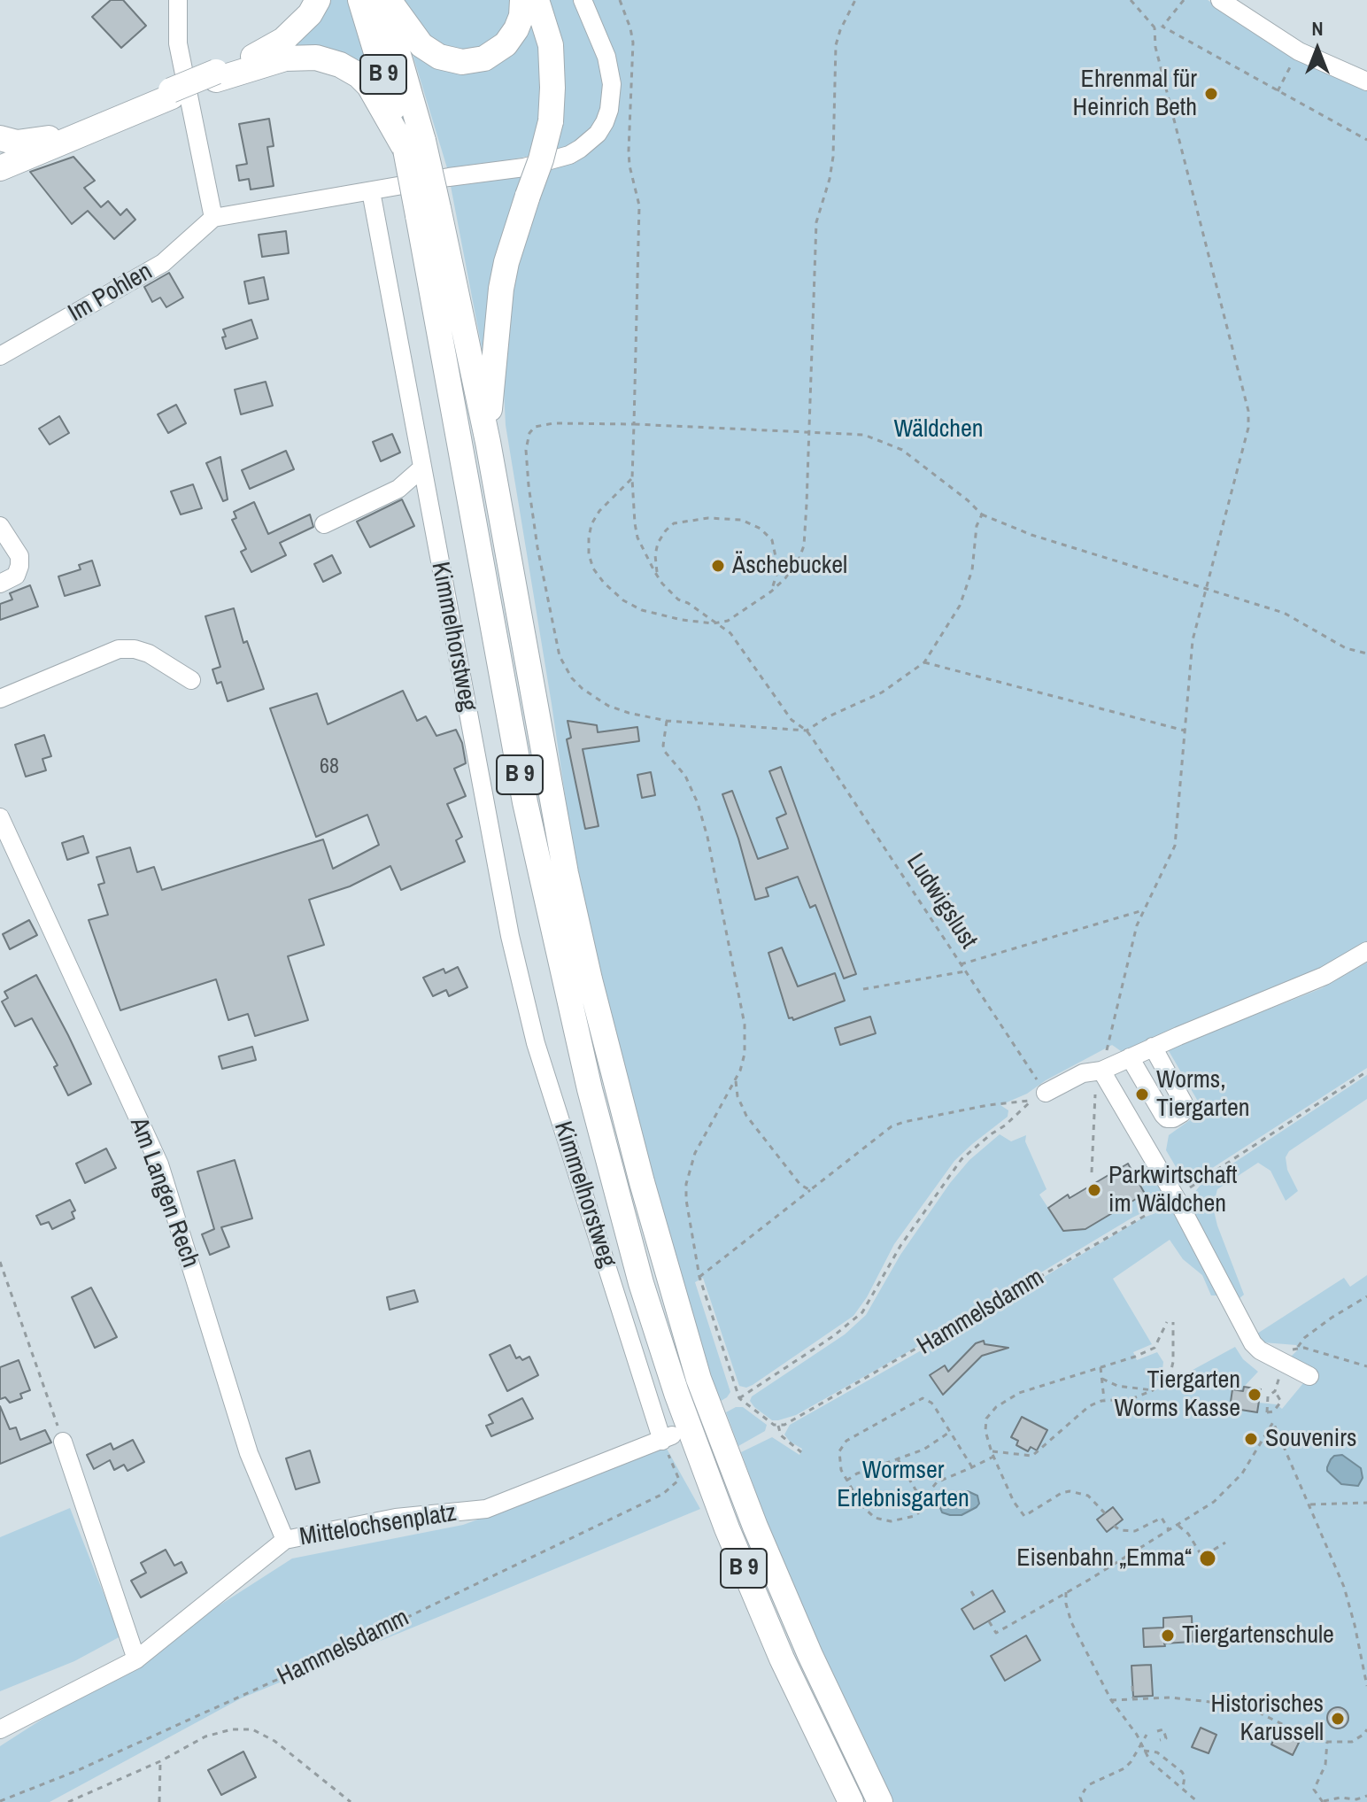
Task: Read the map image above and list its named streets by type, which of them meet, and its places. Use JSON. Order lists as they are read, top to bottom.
{
  "streets": {
    "highway": ["B 9"],
    "street": [
      "Im Pohlen",
      "Kimmelhorstweg",
      "Am Langen Rech",
      "Mittelochsenplatz"
    ],
    "path": ["Ludwigslust", "Hammelsdamm"]
  },
  "crossings": [
    ["Kimmelhorstweg", "Hammelsdamm"],
    ["Kimmelhorstweg", "Mittelochsenplatz"],
    ["Am Langen Rech", "Mittelochsenplatz"],
    ["Hammelsdamm", "Mittelochsenplatz"]
  ],
  "parks": ["Wäldchen", "Wormser Erlebnisgarten"],
  "places": [
    "Ehrenmal für Heinrich Beth",
    "Äschebuckel",
    "Worms, Tiergarten",
    "Parkwirtschaft im Wäldchen",
    "Tiergarten Worms Kasse",
    "Souvenirs",
    "Eisenbahn „Emma“",
    "Tiergartenschule",
    "Historisches Karussell"
  ],
  "house_numbers": ["68"],
  "north": "top"
}
